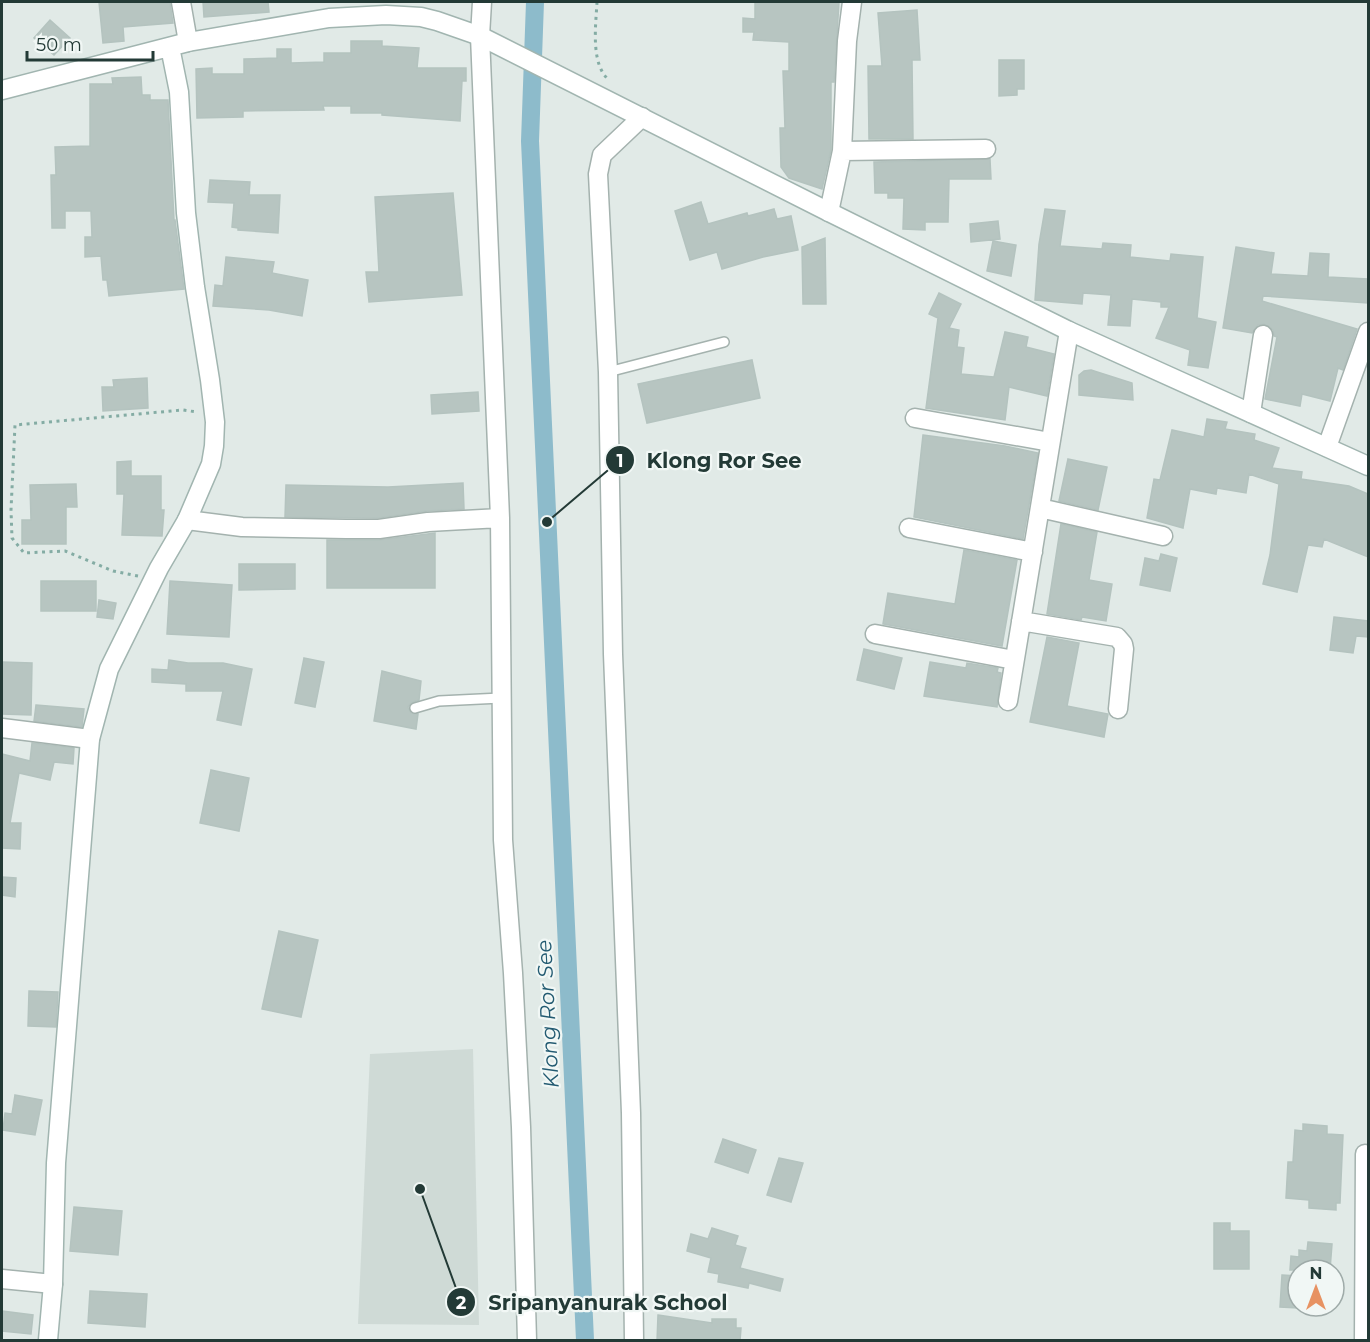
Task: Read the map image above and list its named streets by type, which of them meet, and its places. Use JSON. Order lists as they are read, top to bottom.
{
  "water": ["Klong Ror See"],
  "places": ["Klong Ror See", "Sripanyanurak School"],
  "scale_bar": "50 m",
  "north": "top"
}
